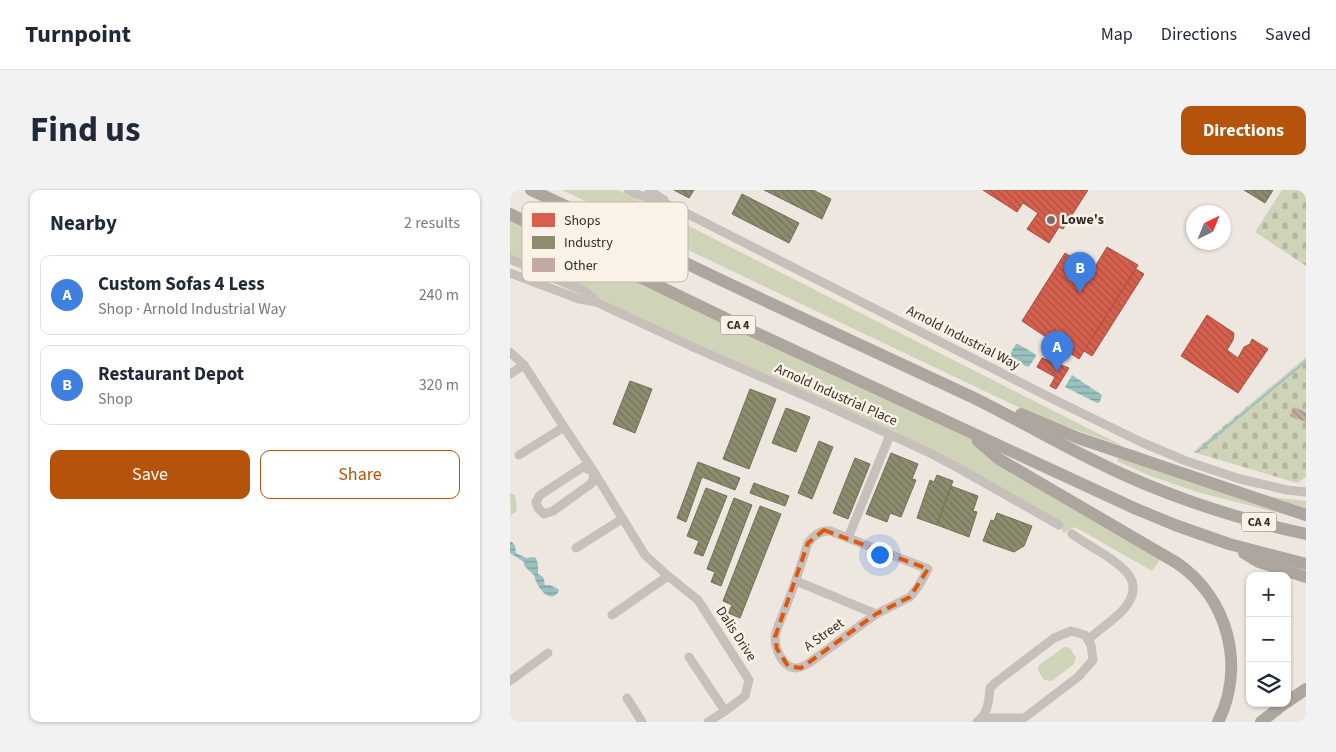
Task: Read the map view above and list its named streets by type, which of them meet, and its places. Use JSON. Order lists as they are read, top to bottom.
{
  "streets": {
    "highway": ["CA 4"],
    "street": [
      "Arnold Industrial Way",
      "Arnold Industrial Place",
      "Dalis Drive",
      "A Street"
    ]
  },
  "places": ["Lowe's"],
  "legend": ["Shops", "Industry", "Other"],
  "north": "top right",
  "page": {
    "header": "Turnpoint",
    "nav": ["Map", "Directions", "Saved"],
    "title": "Find us",
    "buttons": [
      "Directions",
      ["Save", "Share"]
    ],
    "heading": ["Nearby", "2 results"],
    "pins": ["B", "A"],
    "list": [
      {
        "mark": "A",
        "name": "Custom Sofas 4 Less",
        "note": "Shop · Arnold Industrial Way",
        "value": "240 m"
      },
      {
        "mark": "B",
        "name": "Restaurant Depot",
        "note": "Shop",
        "value": "320 m"
      }
    ],
    "map_buttons": ["+", "−"]
  }
}
